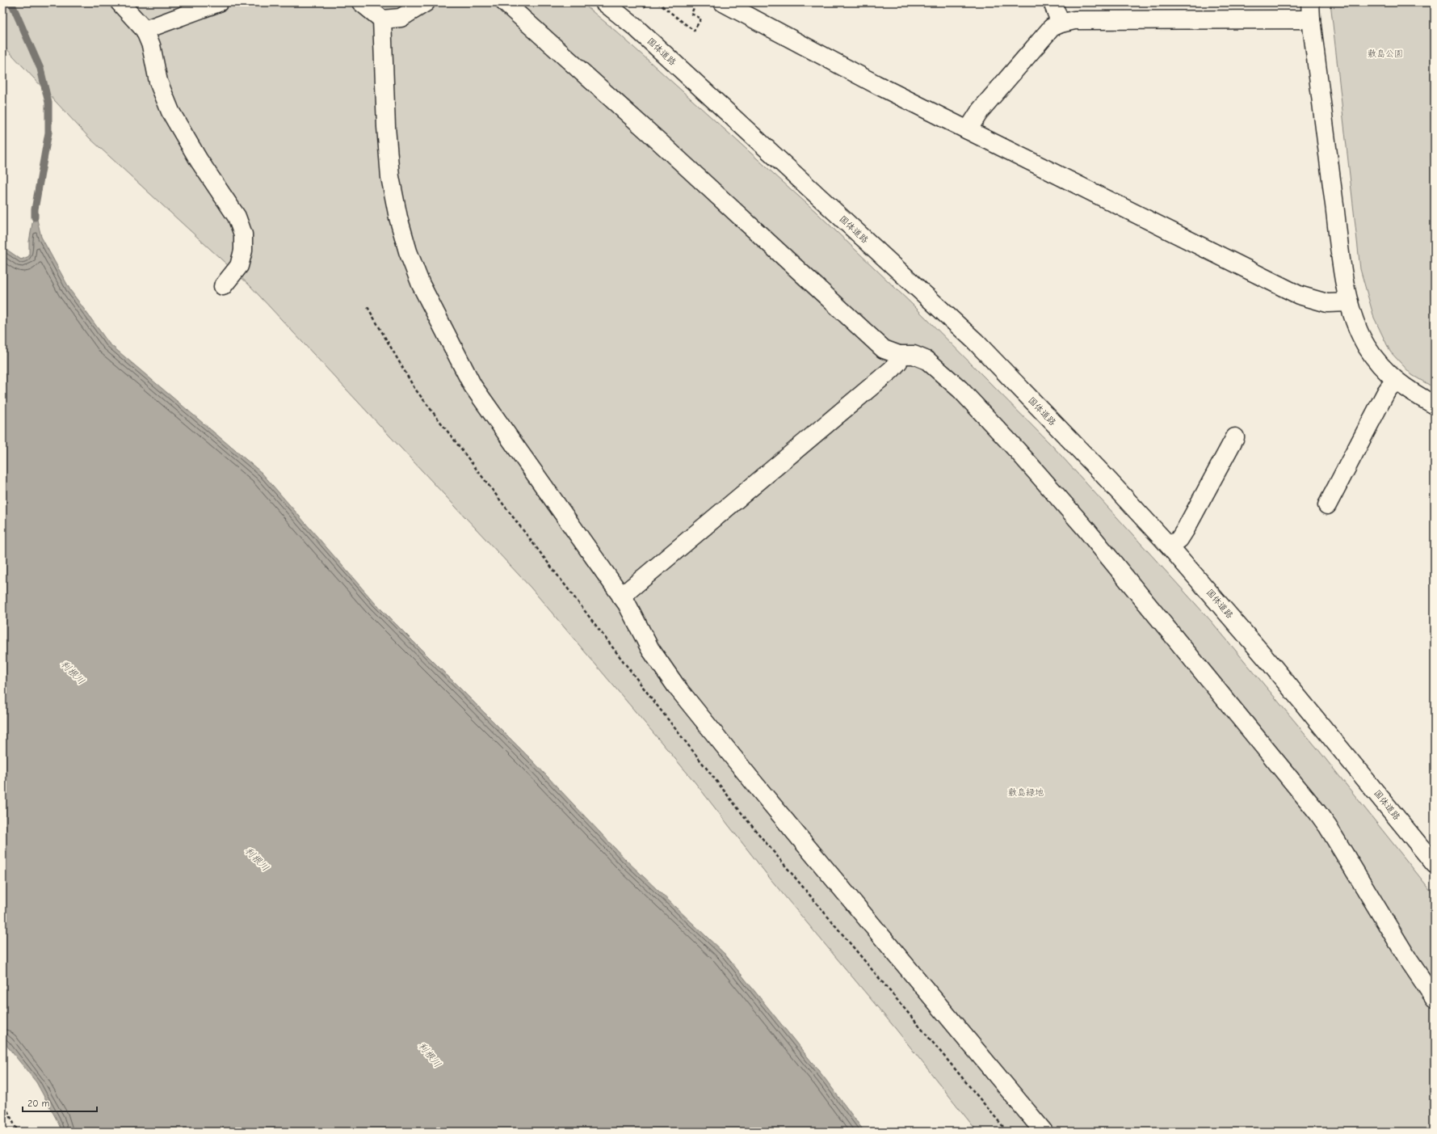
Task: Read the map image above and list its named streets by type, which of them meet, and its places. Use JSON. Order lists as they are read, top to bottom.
{
  "streets": {
    "street": ["国体道路"]
  },
  "water": ["利根川"],
  "parks": ["敷島公園", "敷島緑地"],
  "scale_bar": "20 m"
}
